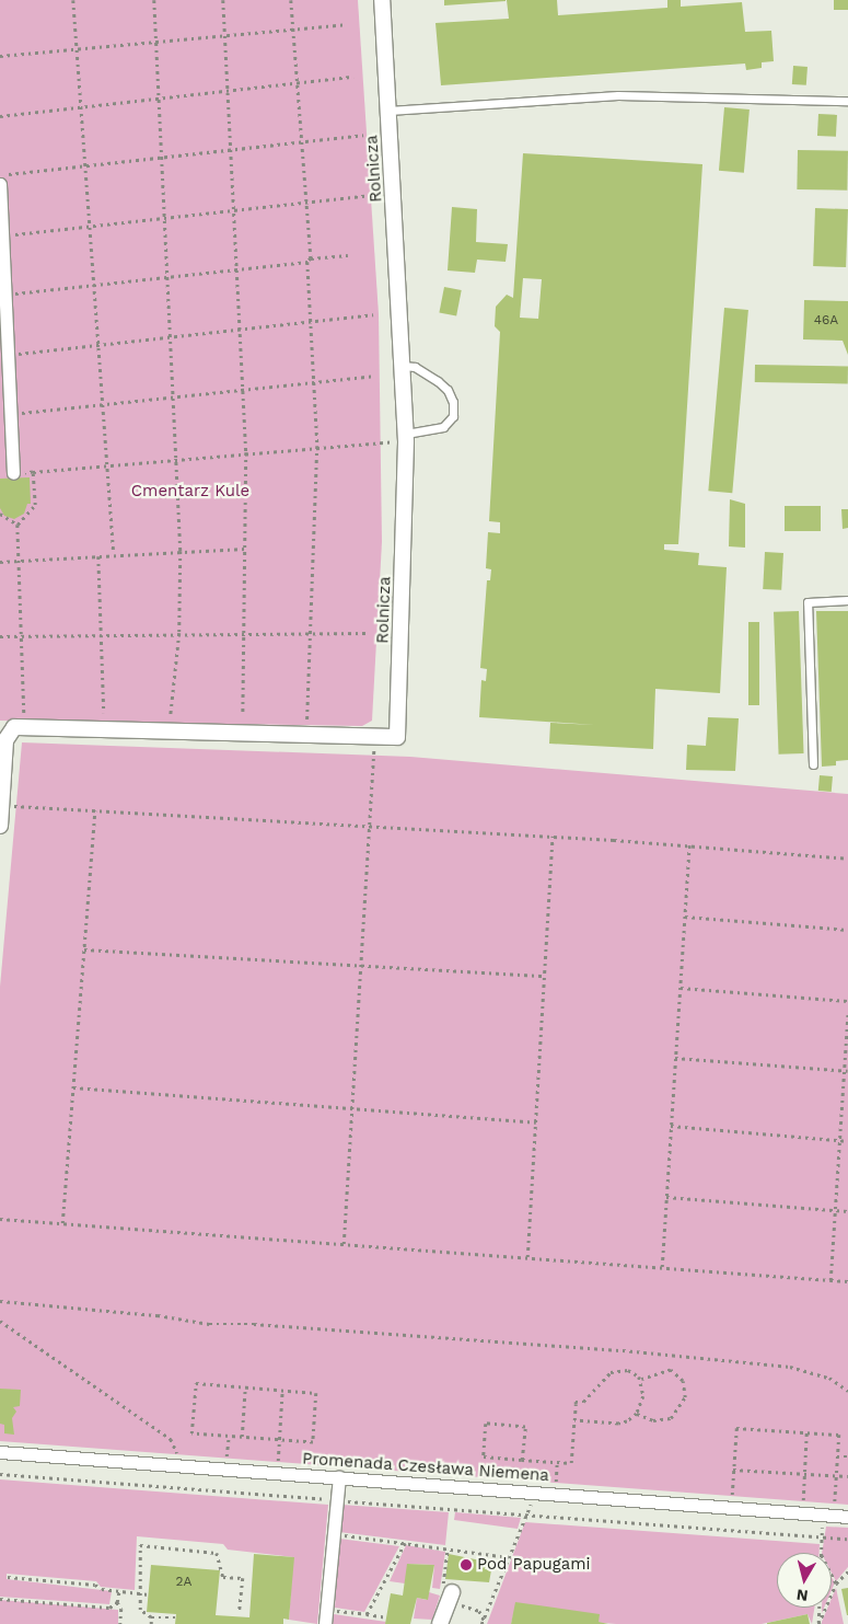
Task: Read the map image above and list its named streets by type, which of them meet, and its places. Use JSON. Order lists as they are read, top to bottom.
{
  "streets": {
    "street": ["Rolnicza", "Promenada Czesława Niemena"]
  },
  "parks": ["Cmentarz Kule"],
  "places": ["Pod Papugami"],
  "house_numbers": ["46A", "2A"],
  "north": "bottom"
}
